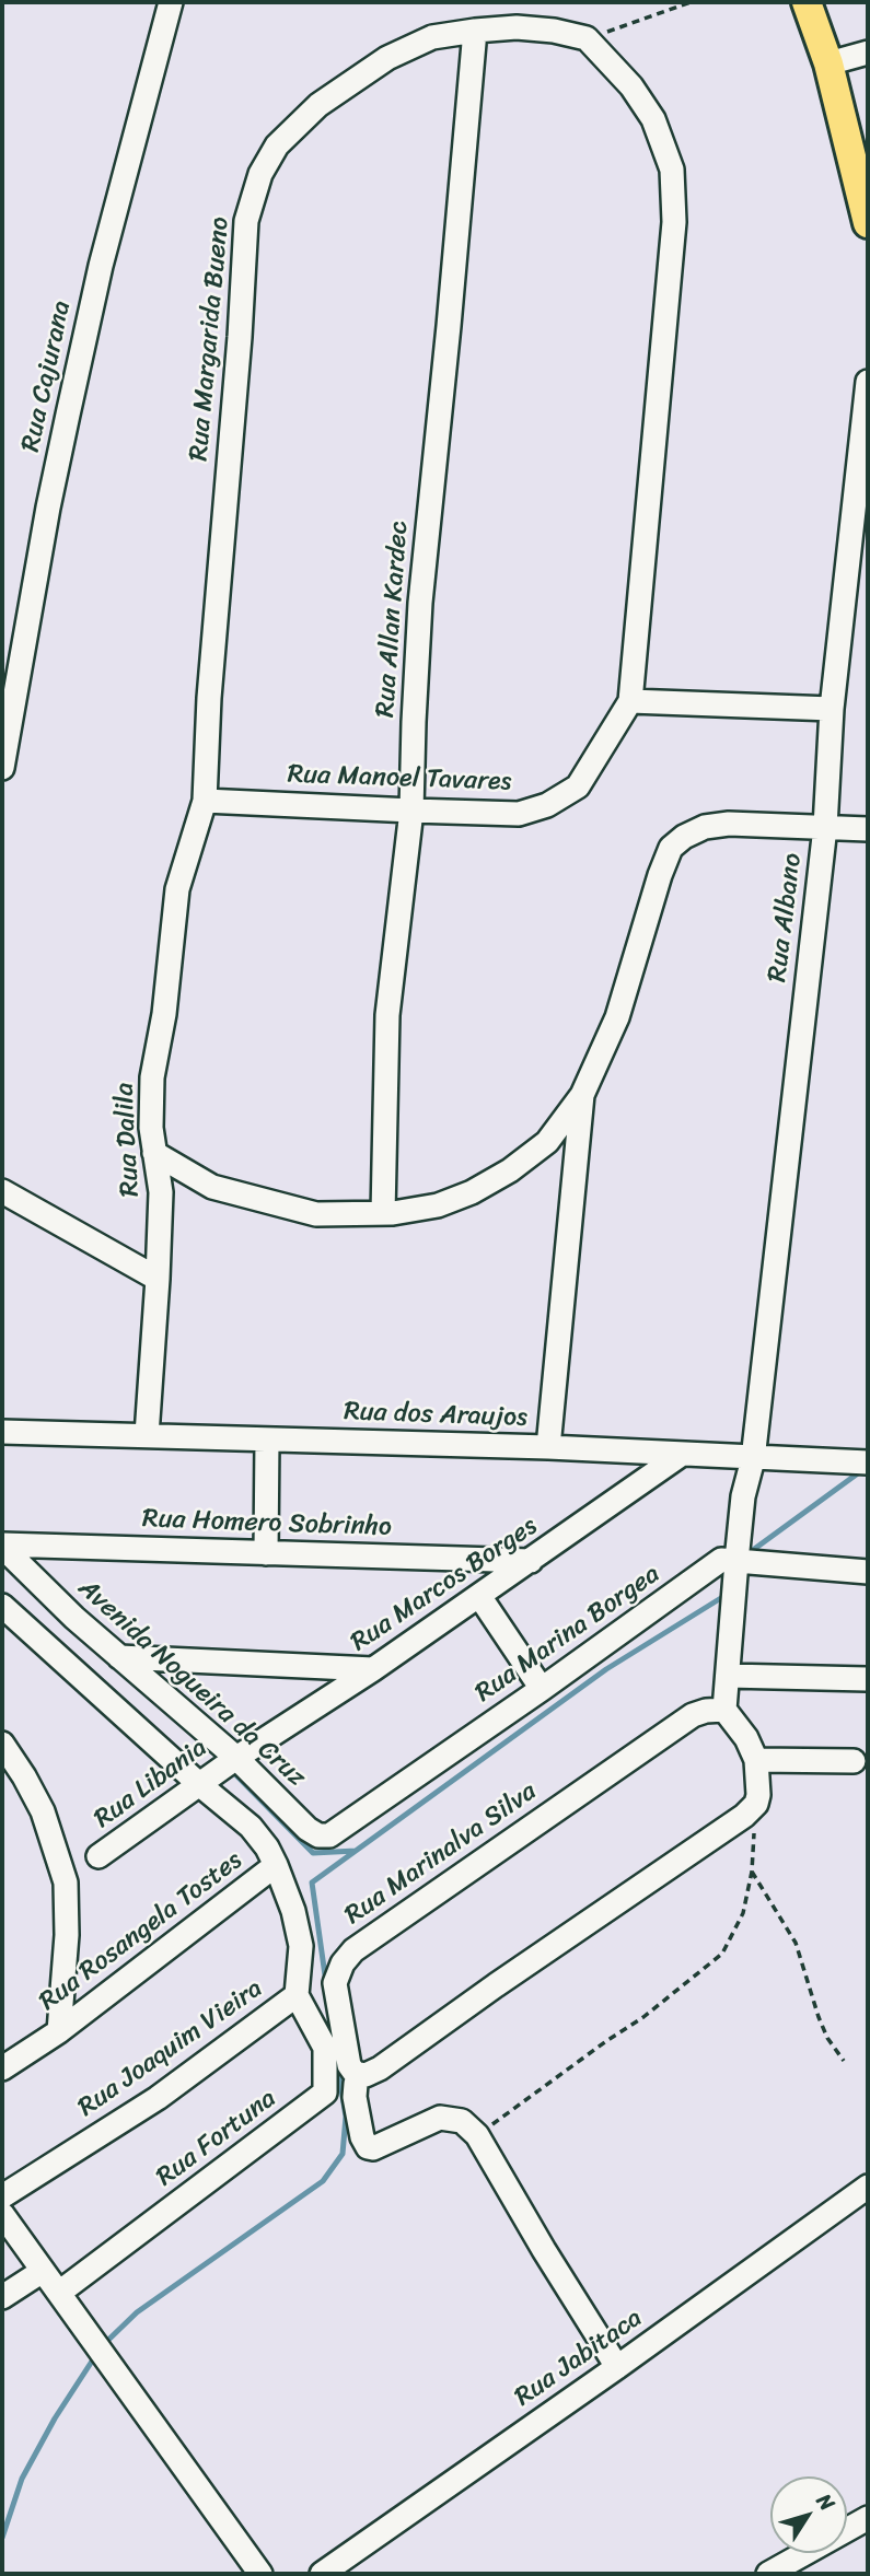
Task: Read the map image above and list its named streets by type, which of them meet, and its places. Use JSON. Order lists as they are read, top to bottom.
{
  "streets": {
    "street": [
      "Rua Margarida Bueno",
      "Rua Cajurana",
      "Rua Allan Kardec",
      "Rua Manoel Tavares",
      "Rua Albano",
      "Rua Dalila",
      "Rua dos Araujos",
      "Rua Homero Sobrinho",
      "Rua Marcos Borges",
      "Rua Marina Borgea",
      "Avenida Nogueira da Cruz",
      "Rua Libania",
      "Rua Marinalva Silva",
      "Rua Rosangela Tostes",
      "Rua Joaquim Vieira",
      "Rua Fortuna",
      "Rua Jabitaca"
    ]
  },
  "crossings": [
    ["Rua Margarida Bueno", "Rua Allan Kardec"],
    ["Rua Margarida Bueno", "Rua Manoel Tavares"],
    ["Rua Margarida Bueno", "Rua Dalila"],
    ["Rua Allan Kardec", "Rua Manoel Tavares"],
    ["Rua Manoel Tavares", "Rua Dalila"],
    ["Rua Albano", "Rua dos Araujos"],
    ["Rua Dalila", "Rua dos Araujos"],
    ["Rua dos Araujos", "Rua Marcos Borges"],
    ["Rua Homero Sobrinho", "Rua Marcos Borges"],
    ["Rua Homero Sobrinho", "Avenida Nogueira da Cruz"],
    ["Rua Marcos Borges", "Avenida Nogueira da Cruz"],
    ["Rua Marcos Borges", "Rua Libania"],
    ["Rua Marina Borgea", "Avenida Nogueira da Cruz"],
    ["Avenida Nogueira da Cruz", "Rua Libania"],
    ["Rua Rosangela Tostes", "Rua Joaquim Vieira"],
    ["Rua Joaquim Vieira", "Rua Fortuna"]
  ],
  "north": "top right"
}
